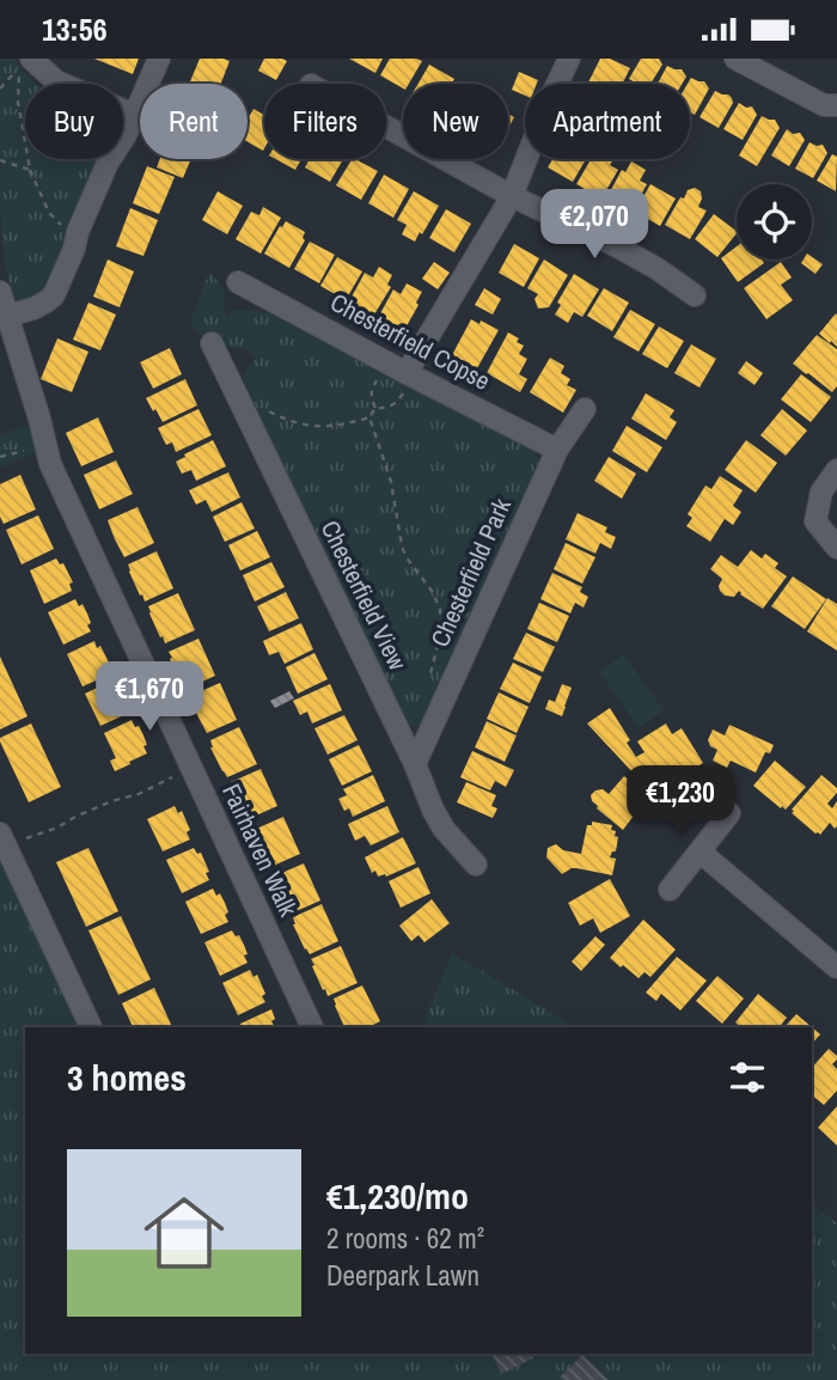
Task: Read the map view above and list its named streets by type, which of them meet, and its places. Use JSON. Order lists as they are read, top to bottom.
{
  "streets": {
    "street": [
      "Chesterfield Copse",
      "Chesterfield Park",
      "Chesterfield View",
      "Fairhaven Walk"
    ]
  },
  "crossings": [
    ["Chesterfield Copse", "Chesterfield Park"],
    ["Chesterfield Park", "Chesterfield View"]
  ],
  "page": {
    "status": "13:56",
    "chip": [
      "Buy",
      "Rent",
      "Filters",
      "New",
      "Apartment"
    ],
    "price": ["€2,070", "€1,670", "€1,230"],
    "heading": "3 homes",
    "list": [
      {
        "name": "€1,230/mo",
        "note": "2 rooms · 62 m² · Deerpark Lawn"
      }
    ]
  }
}
